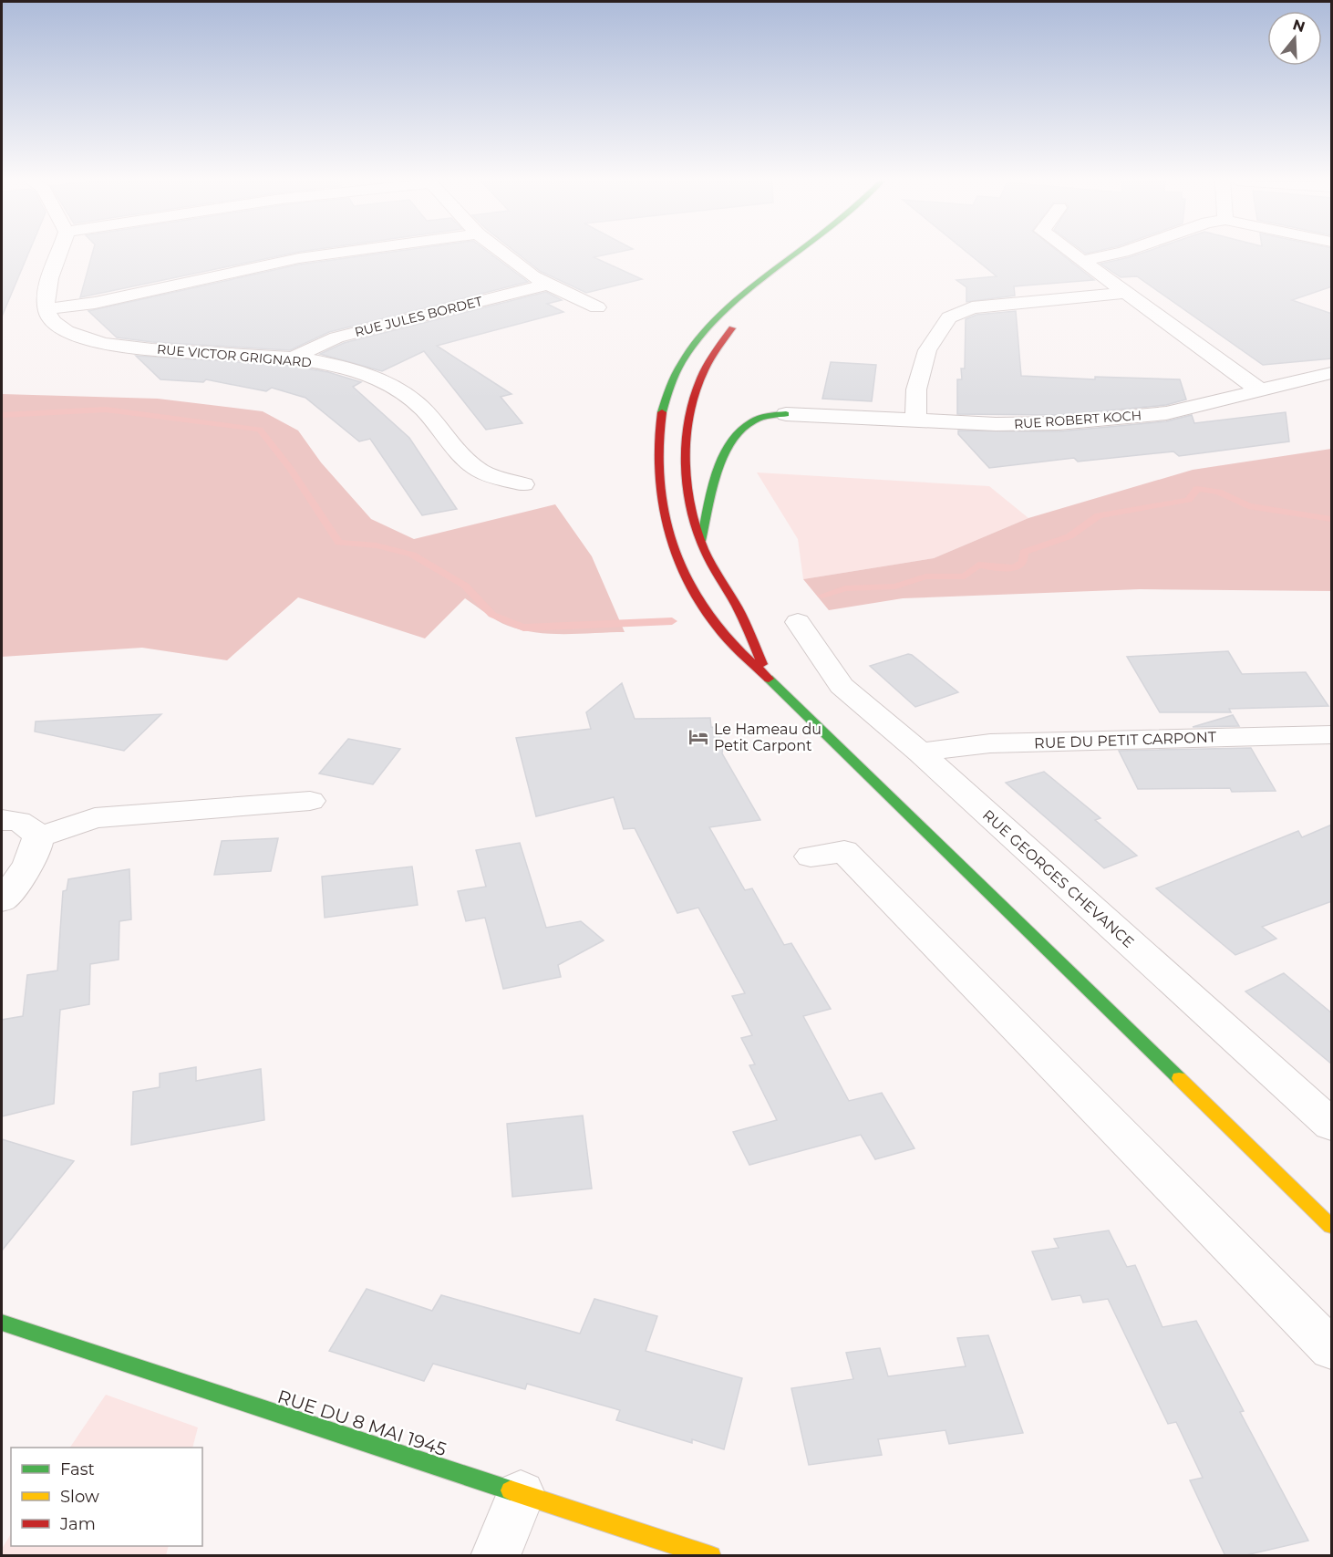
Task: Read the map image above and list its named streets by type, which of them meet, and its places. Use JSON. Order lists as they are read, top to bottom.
{
  "streets": {
    "main road": ["RUE DU 8 MAI 1945"],
    "street": [
      "RUE JULES BORDET",
      "RUE VICTOR GRIGNARD",
      "RUE ROBERT KOCH",
      "RUE DU PETIT CARPONT",
      "RUE GEORGES CHEVANCE"
    ]
  },
  "crossings": [
    ["RUE JULES BORDET", "RUE VICTOR GRIGNARD"],
    ["RUE DU PETIT CARPONT", "RUE GEORGES CHEVANCE"]
  ],
  "places": {
    "hotel": ["Le Hameau du Petit Carpont"]
  },
  "legend": ["Fast", "Slow", "Jam"],
  "north": "top"
}
